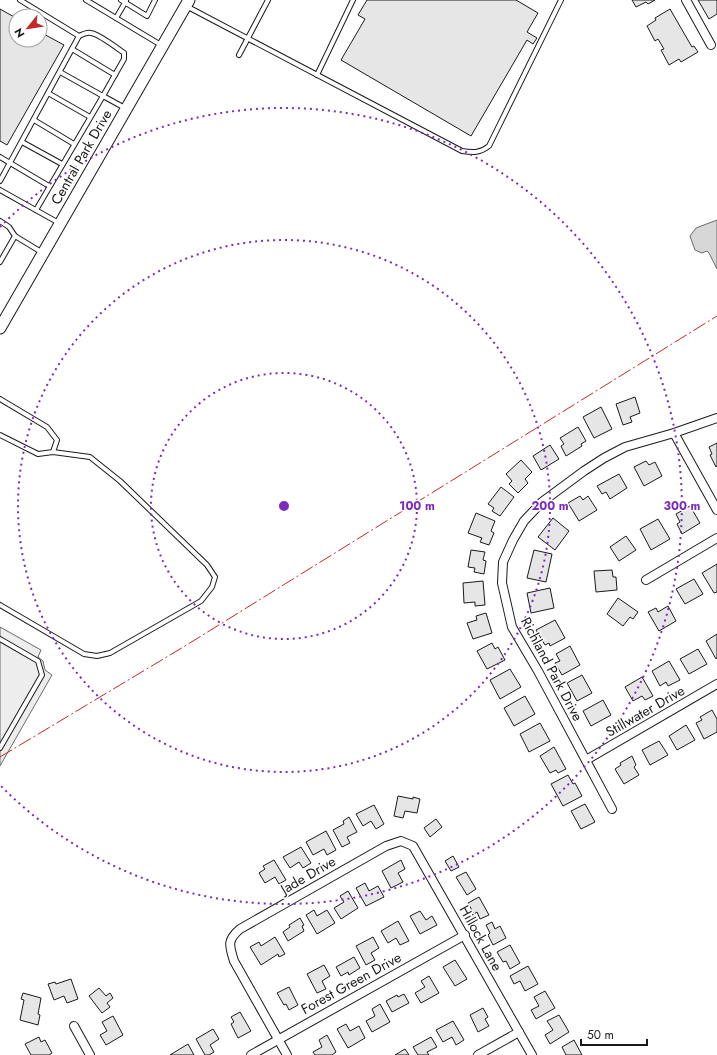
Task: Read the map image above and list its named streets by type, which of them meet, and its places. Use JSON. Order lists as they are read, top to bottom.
{
  "streets": {
    "street": [
      "Central Park Drive",
      "Richland Park Drive",
      "Stillwater Drive",
      "Jade Drive",
      "Hillock Lane",
      "Forest Green Drive"
    ]
  },
  "crossings": [
    ["Richland Park Drive", "Stillwater Drive"],
    ["Jade Drive", "Hillock Lane"],
    ["Jade Drive", "Forest Green Drive"],
    ["Hillock Lane", "Forest Green Drive"]
  ],
  "scale_bar": "50 m",
  "north": "bottom left",
  "rings": ["100 m", "200 m", "300 m"]
}
